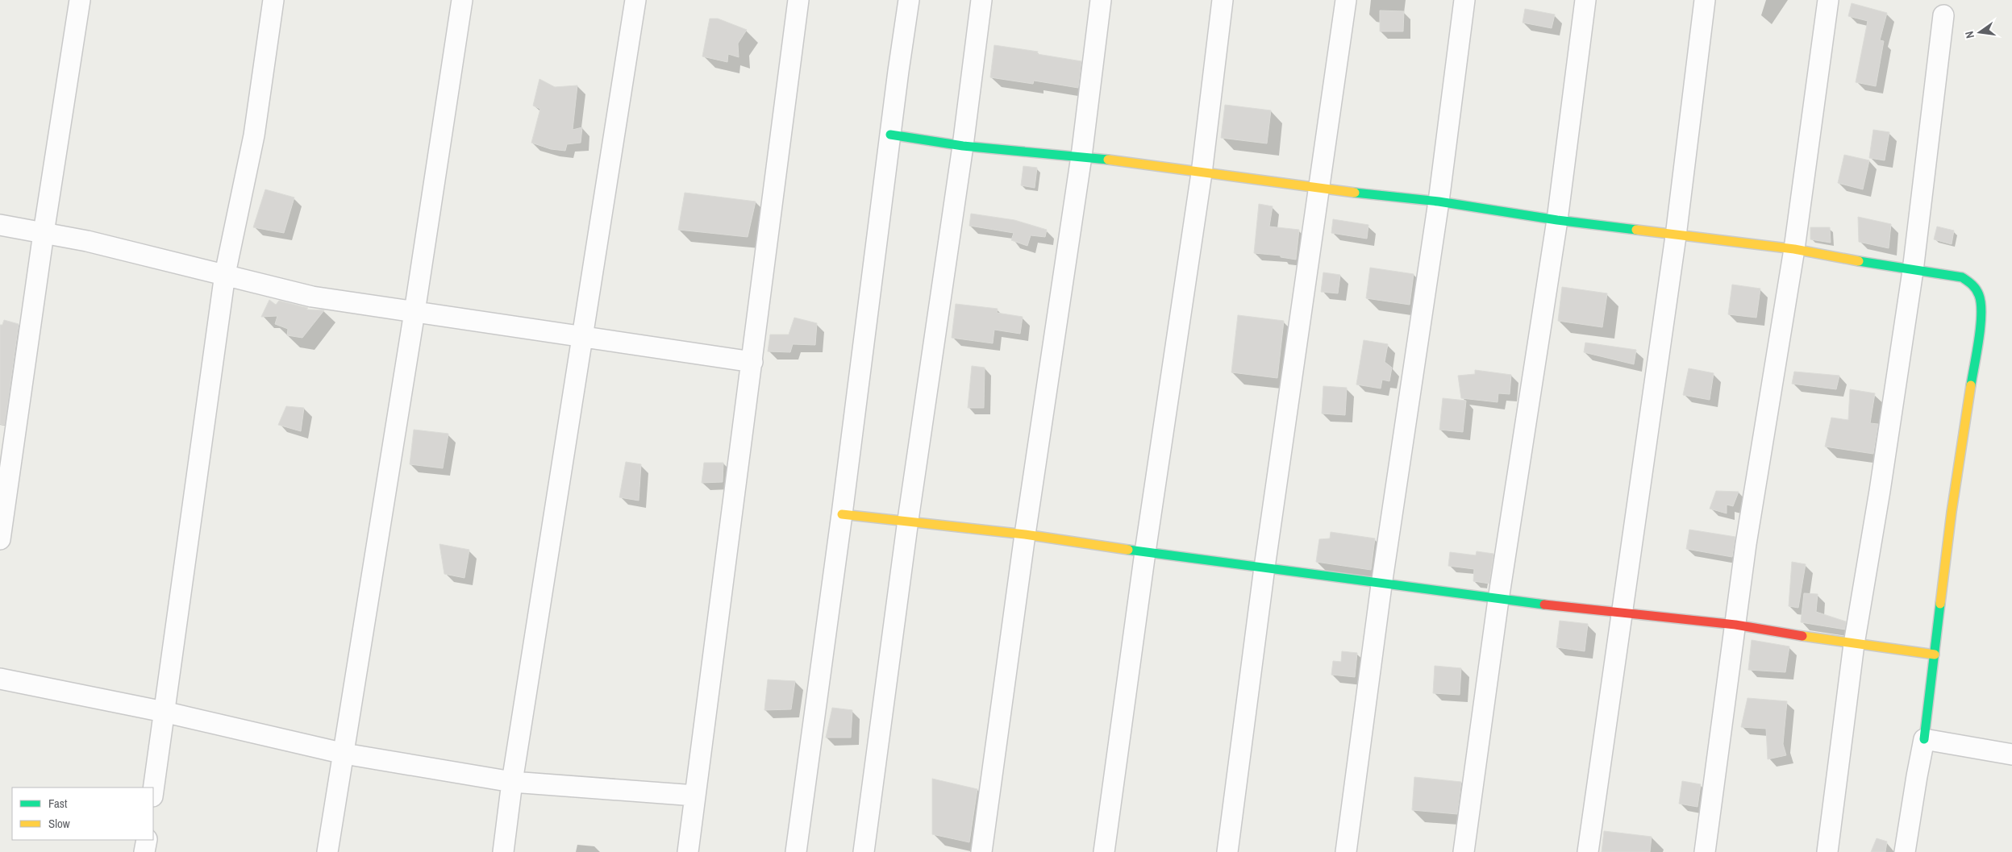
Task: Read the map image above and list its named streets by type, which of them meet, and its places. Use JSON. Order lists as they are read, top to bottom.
{
  "legend": ["Fast", "Slow"],
  "north": "left"
}
